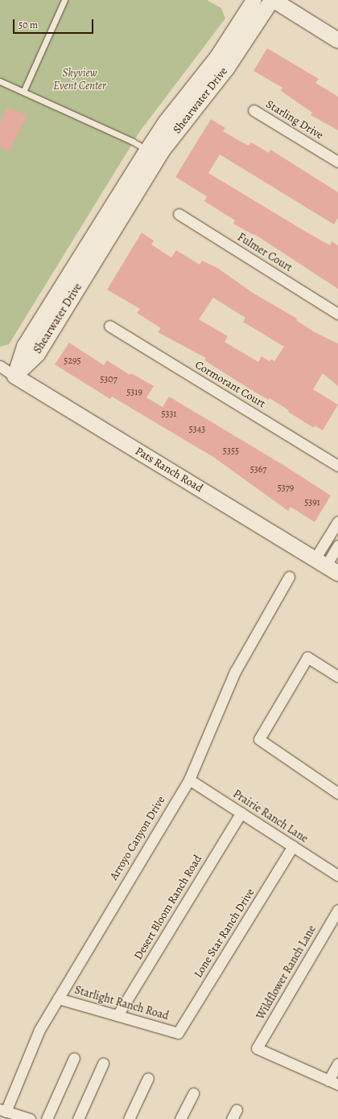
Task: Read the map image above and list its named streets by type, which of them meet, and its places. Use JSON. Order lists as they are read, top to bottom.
{
  "streets": {
    "street": [
      "Shearwater Drive",
      "Starling Drive",
      "Fulmer Court",
      "Cormorant Court",
      "Pats Ranch Road",
      "Prairie Ranch Lane",
      "Arroyo Canyon Drive",
      "Desert Bloom Ranch Road",
      "Lone Star Ranch Drive",
      "Wildflower Ranch Lane",
      "Starlight Ranch Road"
    ]
  },
  "crossings": [
    ["Shearwater Drive", "Pats Ranch Road"],
    ["Prairie Ranch Lane", "Arroyo Canyon Drive"],
    ["Prairie Ranch Lane", "Desert Bloom Ranch Road"],
    ["Prairie Ranch Lane", "Lone Star Ranch Drive"],
    ["Arroyo Canyon Drive", "Starlight Ranch Road"],
    ["Desert Bloom Ranch Road", "Starlight Ranch Road"],
    ["Lone Star Ranch Drive", "Starlight Ranch Road"]
  ],
  "parks": ["Skyview Event Center"],
  "house_numbers": [
    "5295",
    "5307",
    "5319",
    "5331",
    "5343",
    "5355",
    "5367",
    "5379",
    "5391"
  ],
  "scale_bar": "50 m"
}
